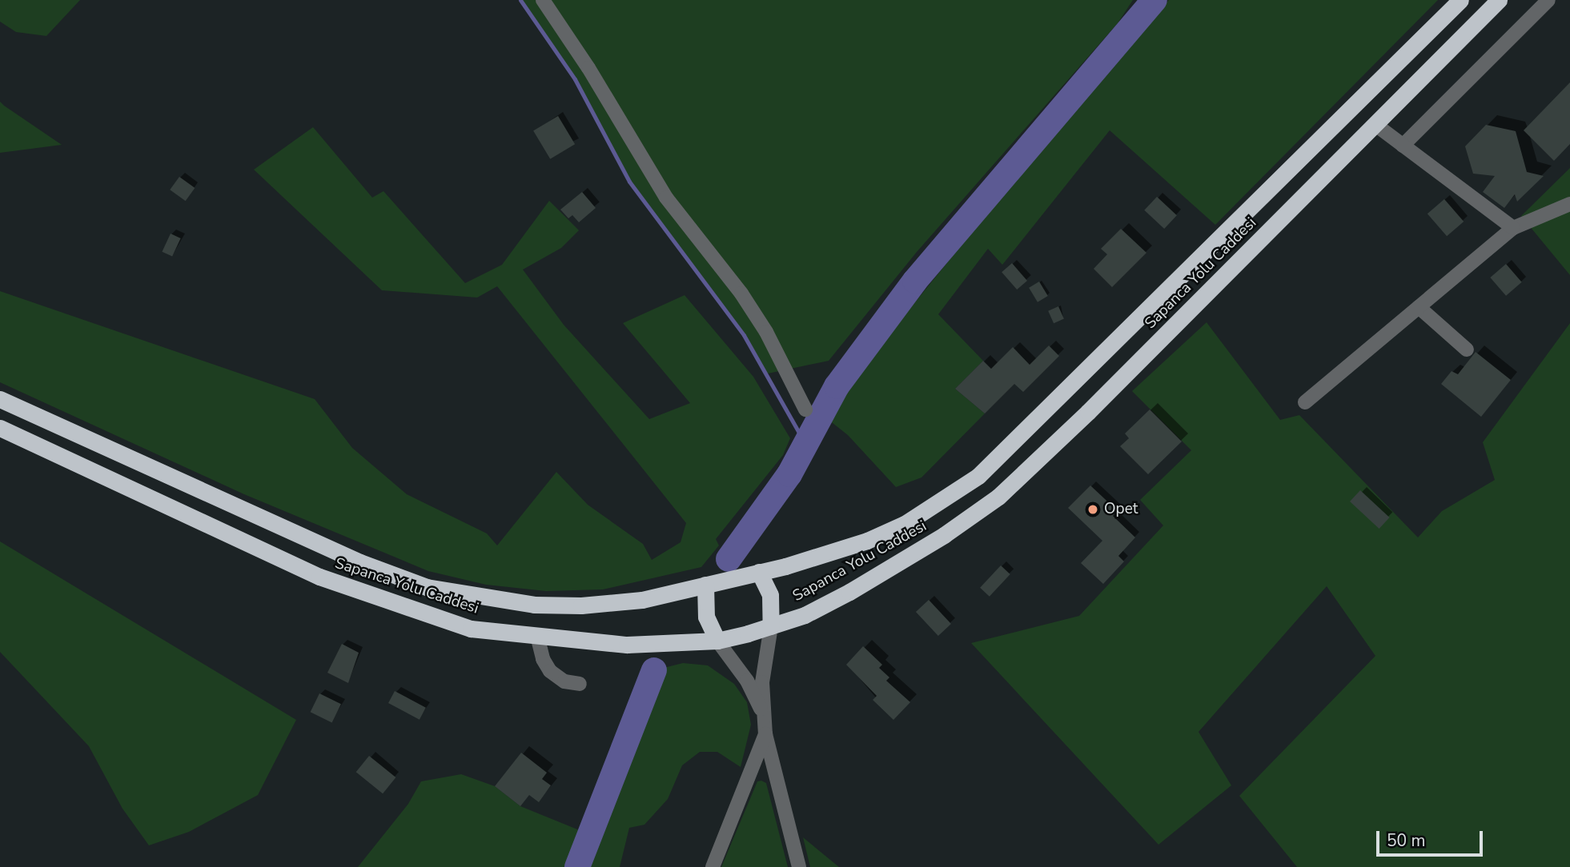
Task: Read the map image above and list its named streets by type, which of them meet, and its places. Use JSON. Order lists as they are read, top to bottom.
{
  "streets": {
    "highway": ["Sapanca Yolu Caddesi"]
  },
  "places": ["Opet"],
  "scale_bar": "50 m"
}
